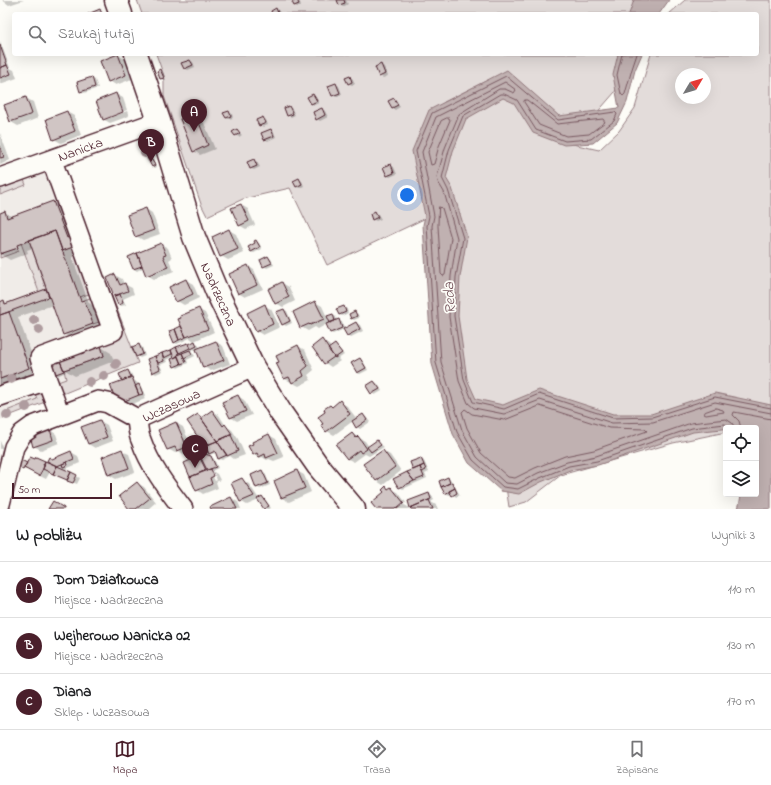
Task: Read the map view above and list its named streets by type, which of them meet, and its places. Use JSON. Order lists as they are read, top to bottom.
{
  "streets": {
    "main road": ["Nadrzeczna"],
    "street": ["Nanicka", "Wczasowa"]
  },
  "crossings": [
    ["Nanicka", "Nadrzeczna"],
    ["Nadrzeczna", "Wczasowa"]
  ],
  "water": ["Reda"],
  "scale_bar": "50 m",
  "north": "top right",
  "page": {
    "search": "Szukaj tutaj",
    "pins": ["A", "B", "C"],
    "scale": "50 m",
    "heading": ["W pobliżu", "Wyniki: 3"],
    "list": [
      {
        "mark": "A",
        "name": "Dom Działkowca",
        "note": "Miejsce · Nadrzeczna",
        "value": "110 m"
      },
      {
        "mark": "B",
        "name": "Wejherowo Nanicka 02",
        "note": "Miejsce · Nadrzeczna",
        "value": "130 m"
      },
      {
        "mark": "C",
        "name": "Diana",
        "note": "Sklep · Wczasowa",
        "value": "170 m"
      }
    ],
    "nav": ["Mapa", "Trasa", "Zapisane"]
  }
}
